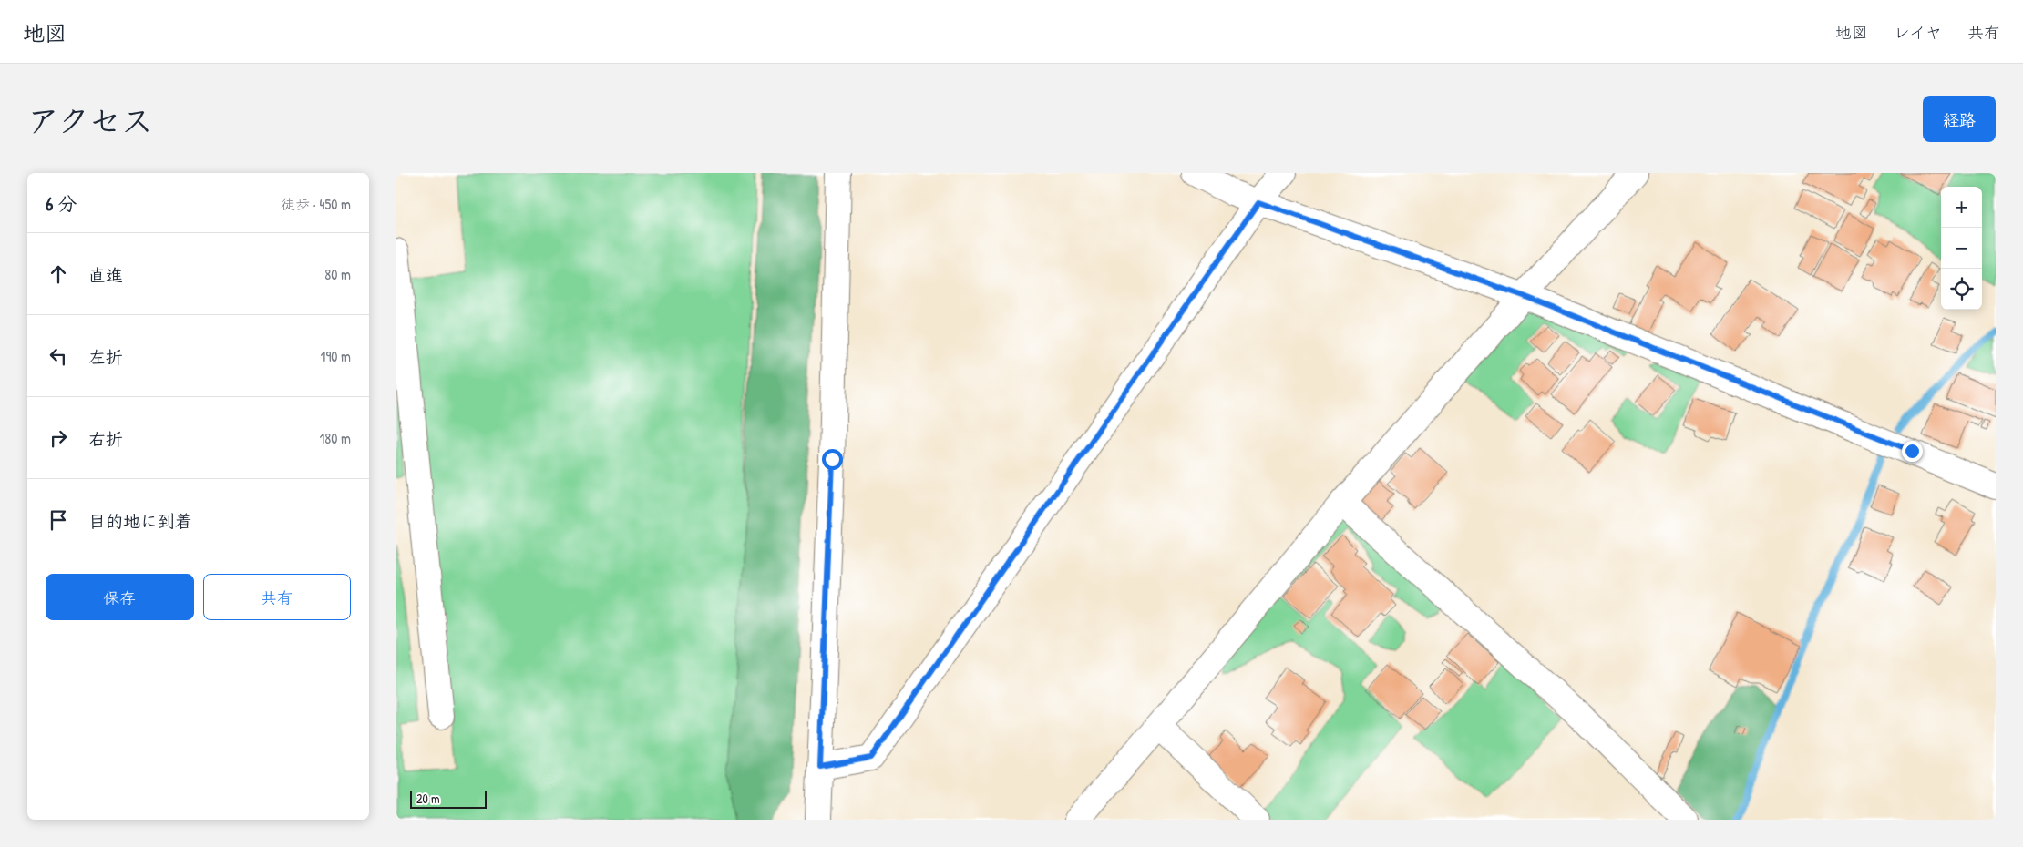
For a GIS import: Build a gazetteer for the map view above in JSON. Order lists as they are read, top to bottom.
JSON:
{
  "scale_bar": "20 m",
  "page": {
    "header": "地図",
    "nav": ["地図", "レイヤ", "共有"],
    "title": "アクセス",
    "buttons": [
      "経路",
      ["保存", "共有"]
    ],
    "heading": ["6 分", "徒歩 · 450 m"],
    "map_buttons": ["+", "−"],
    "list": [
      ["直進", "80 m"],
      ["左折", "190 m"],
      ["右折", "180 m"],
      "目的地に到着"
    ],
    "scale": "20 m"
  }
}
